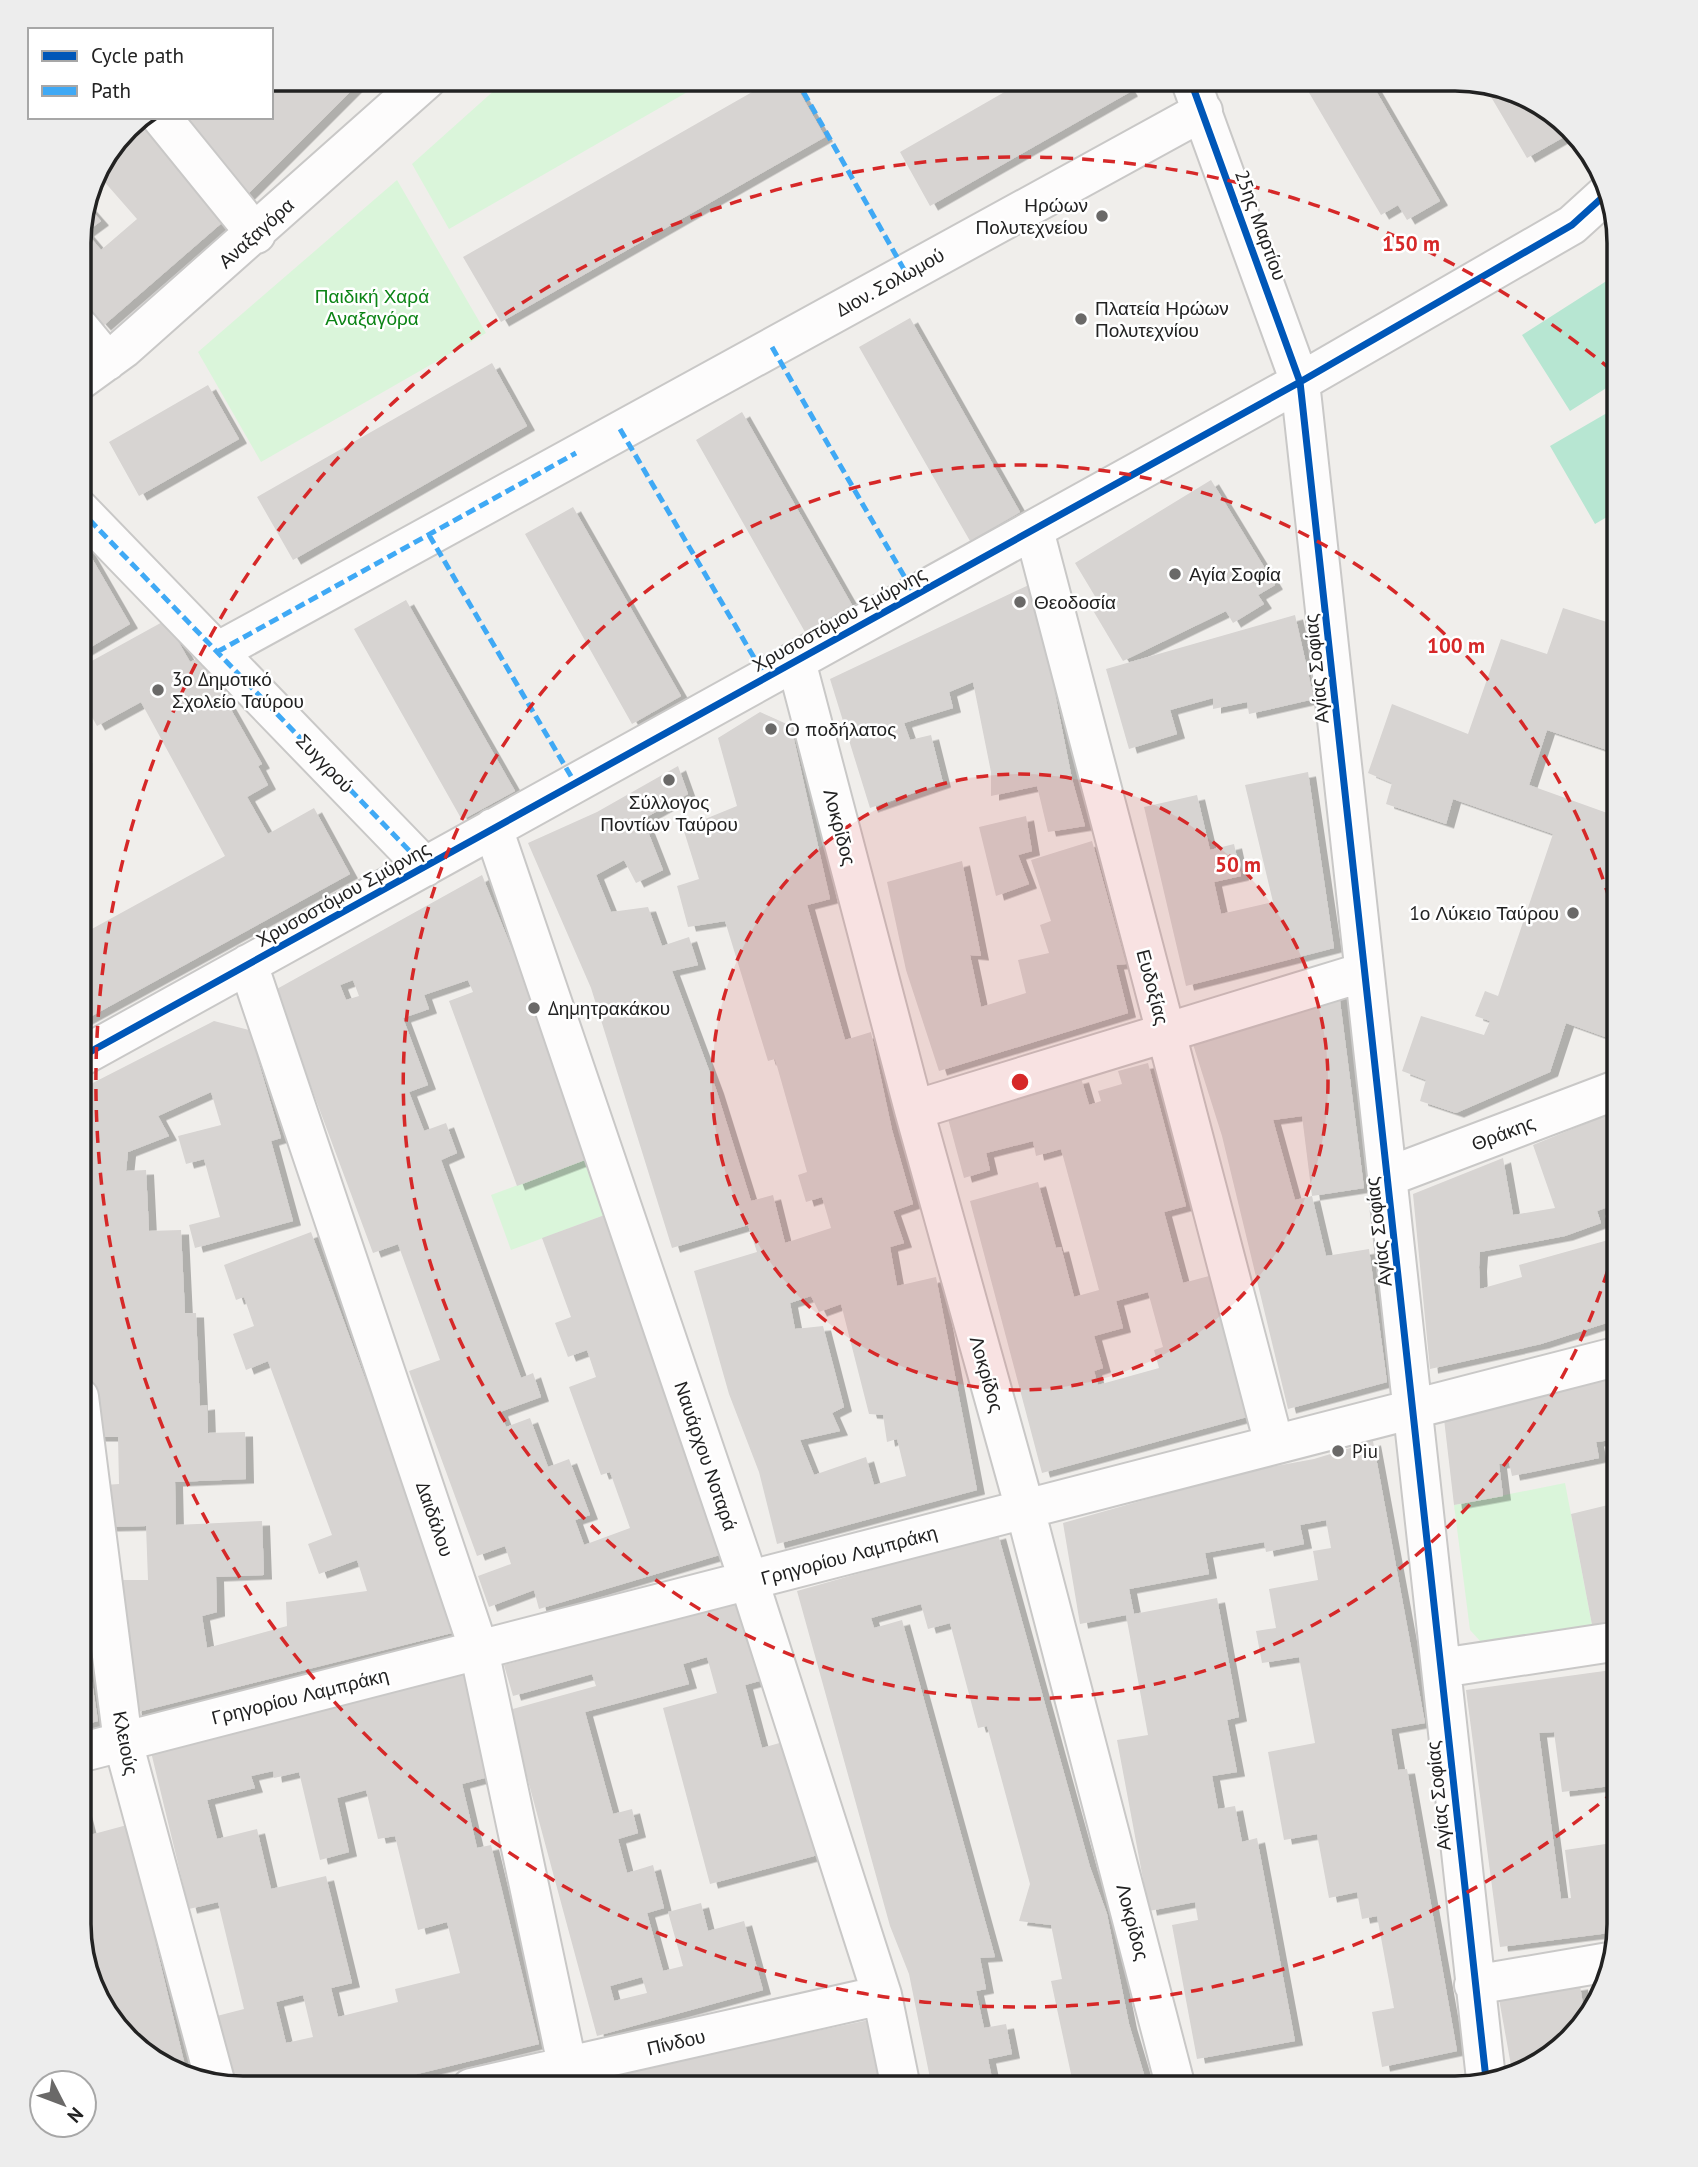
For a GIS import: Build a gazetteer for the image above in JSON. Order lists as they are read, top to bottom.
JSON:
{
  "streets": {
    "street": [
      "25ης Μαρτίου",
      "Αναξαγόρα",
      "Διον. Σολωμού",
      "Χρυσοστόμου Σμύρνης",
      "Αγίας Σοφίας",
      "Συγγρού",
      "Λοκρίδος",
      "Ευδοξίας",
      "Θράκης",
      "Ναυάρχου Νοταρά",
      "Δαιδάλου",
      "Γρηγορίου Λαμπράκη",
      "Κλειούς",
      "Πίνδου"
    ]
  },
  "crossings": [
    ["25ης Μαρτίου", "Διον. Σολωμού"],
    ["25ης Μαρτίου", "Χρυσοστόμου Σμύρνης"],
    ["25ης Μαρτίου", "Αγίας Σοφίας"],
    ["Διον. Σολωμού", "Συγγρού"],
    ["Χρυσοστόμου Σμύρνης", "Αγίας Σοφίας"],
    ["Χρυσοστόμου Σμύρνης", "Συγγρού"],
    ["Χρυσοστόμου Σμύρνης", "Λοκρίδος"],
    ["Χρυσοστόμου Σμύρνης", "Ευδοξίας"],
    ["Χρυσοστόμου Σμύρνης", "Ναυάρχου Νοταρά"],
    ["Χρυσοστόμου Σμύρνης", "Δαιδάλου"],
    ["Αγίας Σοφίας", "Θράκης"],
    ["Αγίας Σοφίας", "Γρηγορίου Λαμπράκη"],
    ["Λοκρίδος", "Γρηγορίου Λαμπράκη"],
    ["Ευδοξίας", "Γρηγορίου Λαμπράκη"],
    ["Ναυάρχου Νοταρά", "Γρηγορίου Λαμπράκη"],
    ["Ναυάρχου Νοταρά", "Πίνδου"],
    ["Δαιδάλου", "Γρηγορίου Λαμπράκη"],
    ["Γρηγορίου Λαμπράκη", "Κλειούς"]
  ],
  "parks": ["Παιδική Χαρά Αναξαγόρα"],
  "places": [
    "Ηρώων Πολυτεχνείου",
    "Πλατεία Ηρώων Πολυτεχνίου",
    "Αγία Σοφία",
    "Θεοδοσία",
    "3ο Δημοτικό Σχολείο Ταύρου",
    "Ο ποδήλατος",
    "Σύλλογος Ποντίων Ταύρου",
    "1ο Λύκειο Ταύρου",
    "Δημητρακάκου",
    "Piu"
  ],
  "legend": ["Cycle path", "Path"],
  "north": "bottom right",
  "rings": ["150 m", "100 m", "50 m"]
}
